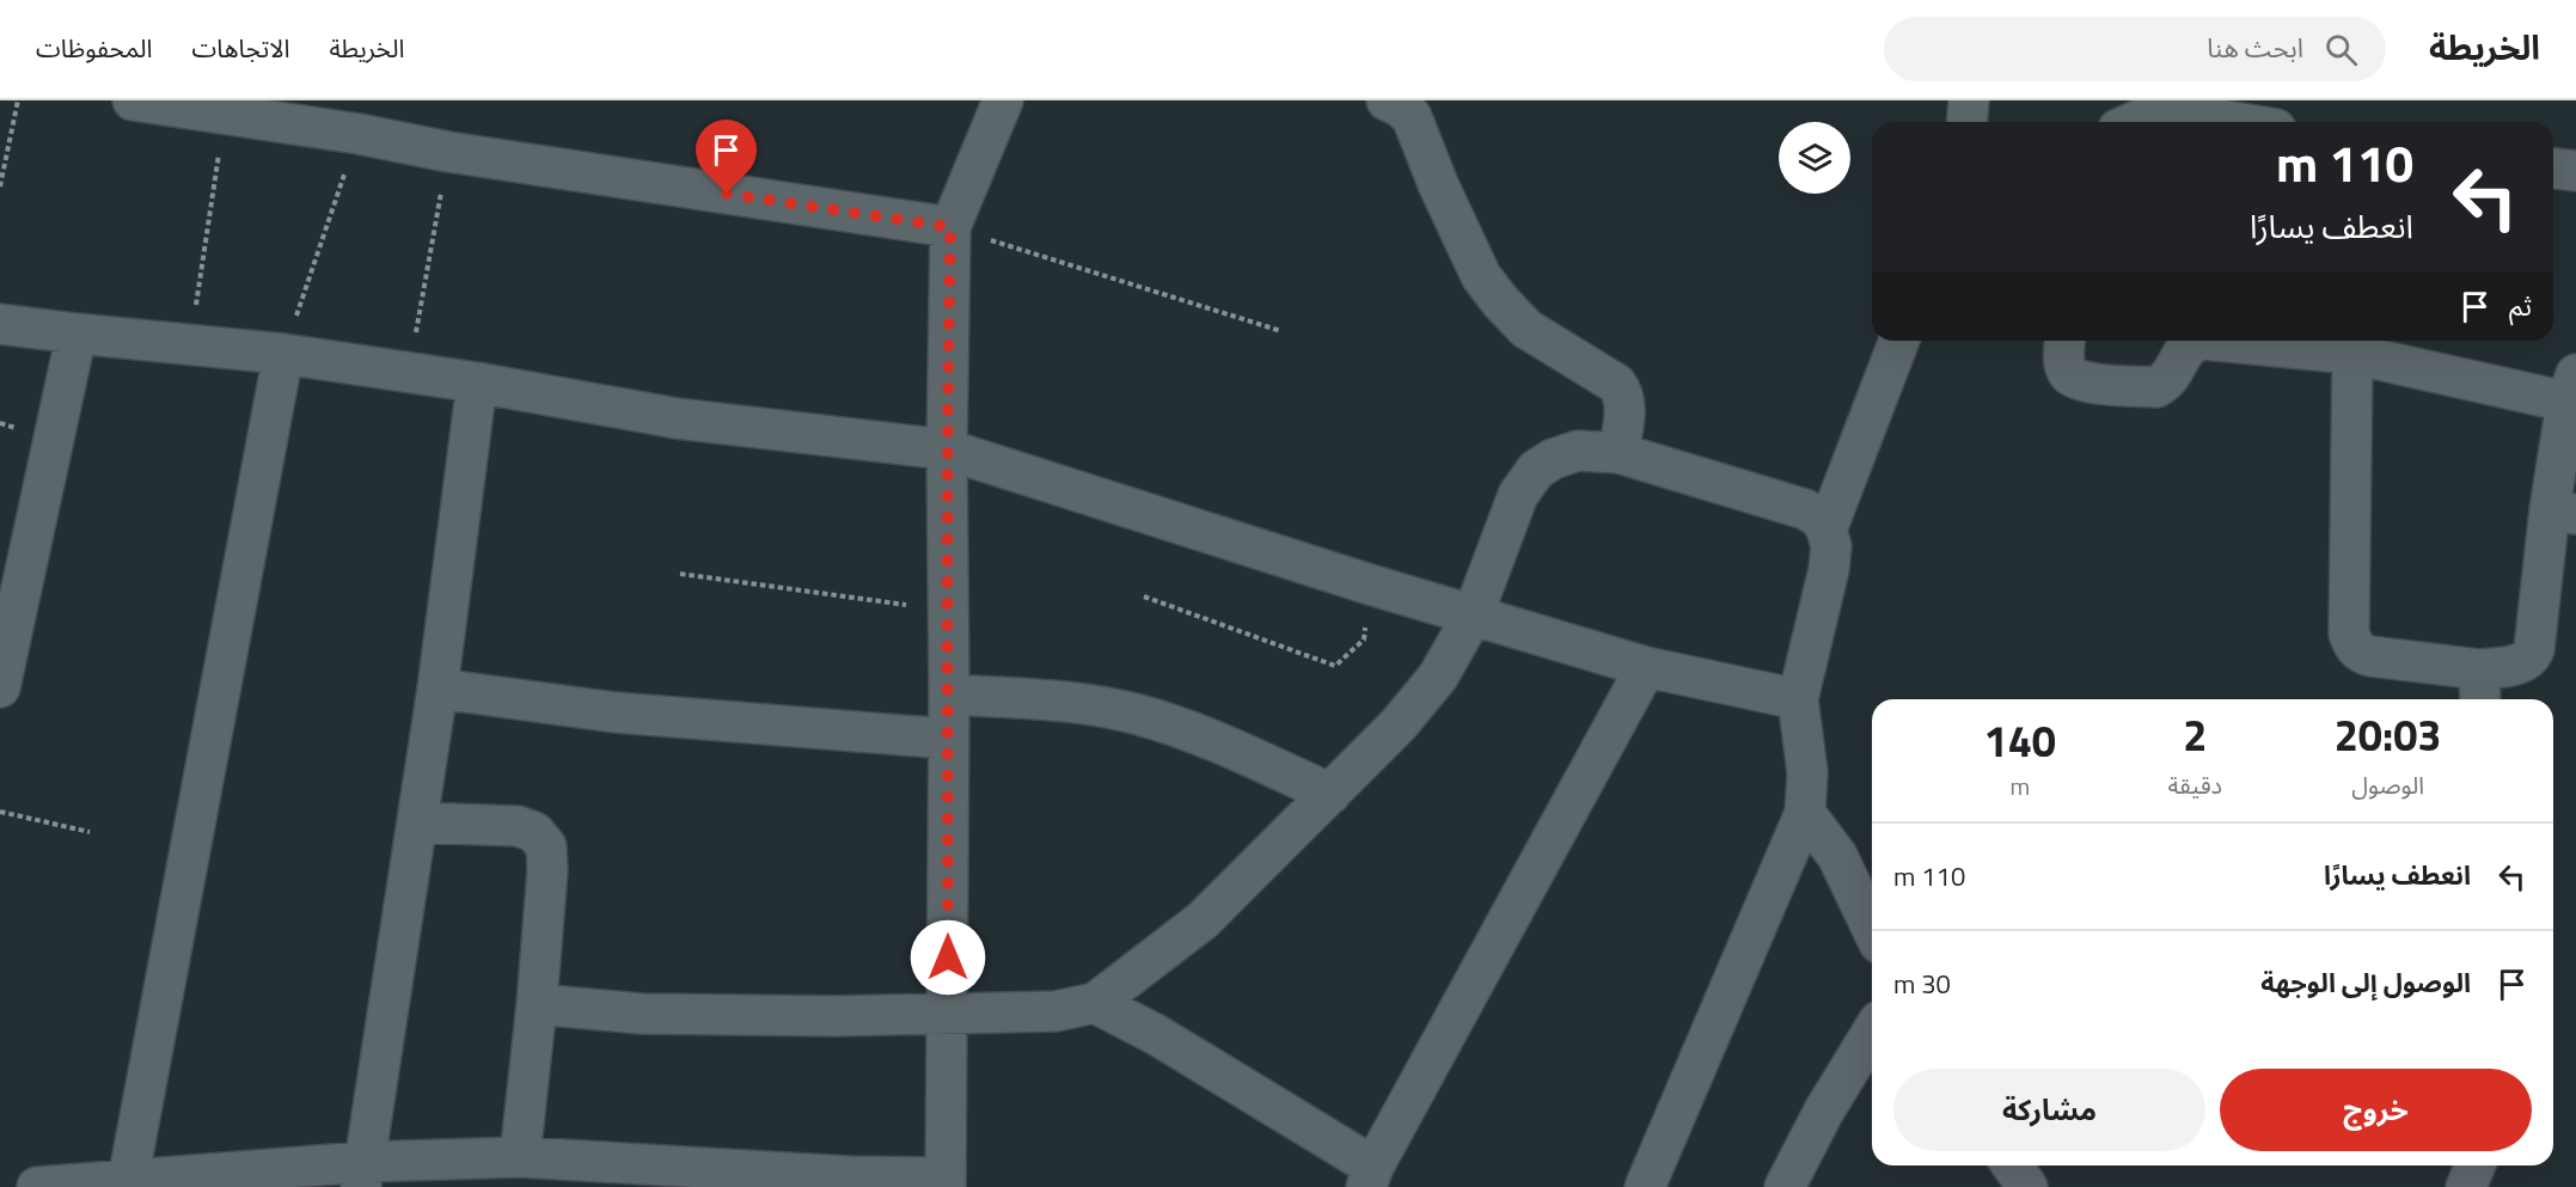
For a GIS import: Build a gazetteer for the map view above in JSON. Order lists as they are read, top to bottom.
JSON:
{
  "page": {
    "header": "الخريطة",
    "search": "ابحث هنا",
    "nav": ["الخريطة", "الاتجاهات", "المحفوظات"],
    "turn": ["110 m", "انعطف يسارًا"],
    "then": "ثم",
    "eta": [
      "20:03",
      "الوصول",
      "2",
      "دقيقة",
      "140",
      "m"
    ],
    "list": [
      {
        "name": "انعطف يسارًا",
        "value": "110 m"
      },
      {
        "name": "الوصول إلى الوجهة",
        "value": "30 m"
      }
    ],
    "buttons": ["خروج", "مشاركة"]
  }
}
